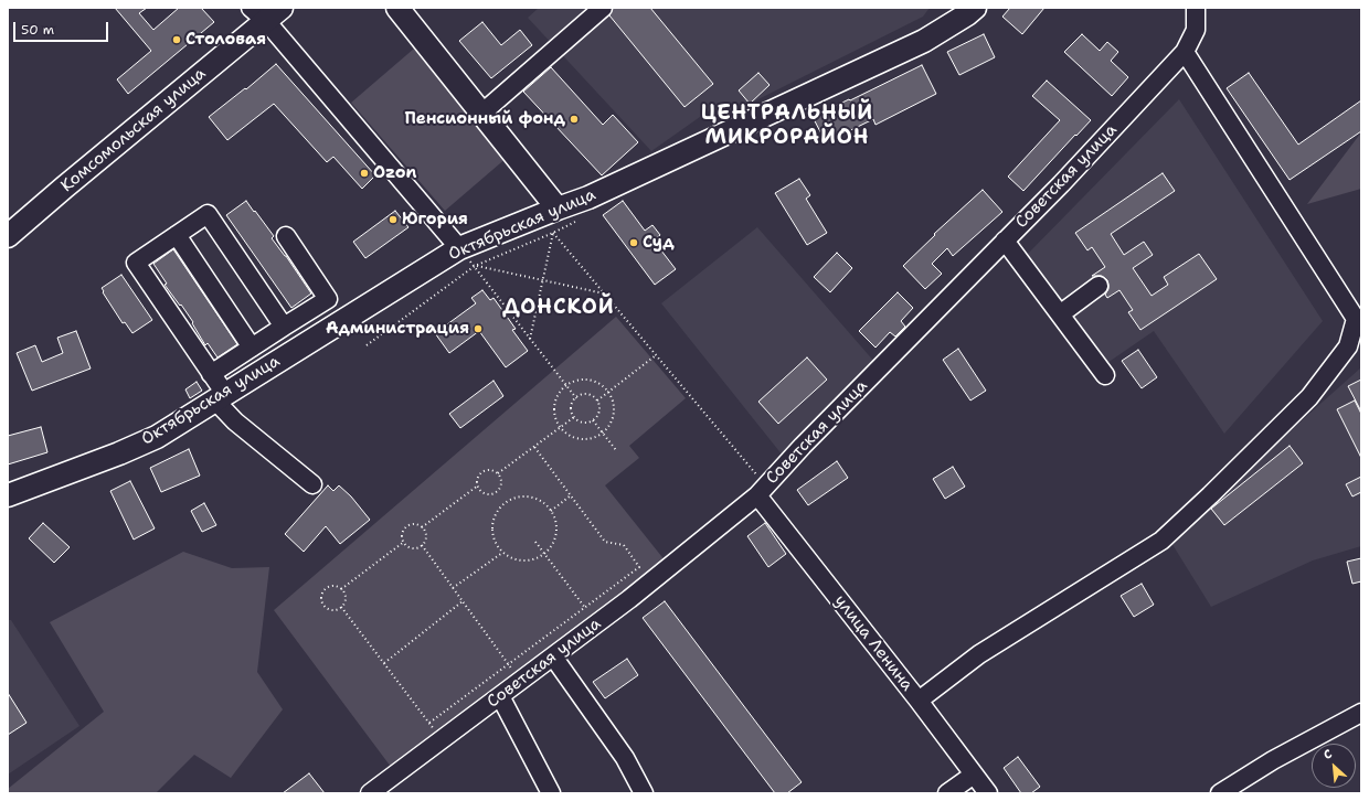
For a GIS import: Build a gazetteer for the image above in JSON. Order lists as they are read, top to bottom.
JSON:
{
  "streets": {
    "main road": ["Комсомольская улица", "Октябрьская улица"],
    "street": ["Советская улица", "улица Ленина"]
  },
  "crossings": [
    ["Советская улица", "улица Ленина"]
  ],
  "districts": ["ЦЕНТРАЛЬНЫЙ МИКРОРАЙОН", "ДОНСКОЙ"],
  "places": [
    "Столовая",
    "Пенсионный фонд",
    "Ozon",
    "Югория",
    "Суд",
    "Администрация"
  ],
  "scale_bar": "50 m",
  "north": "top left"
}
